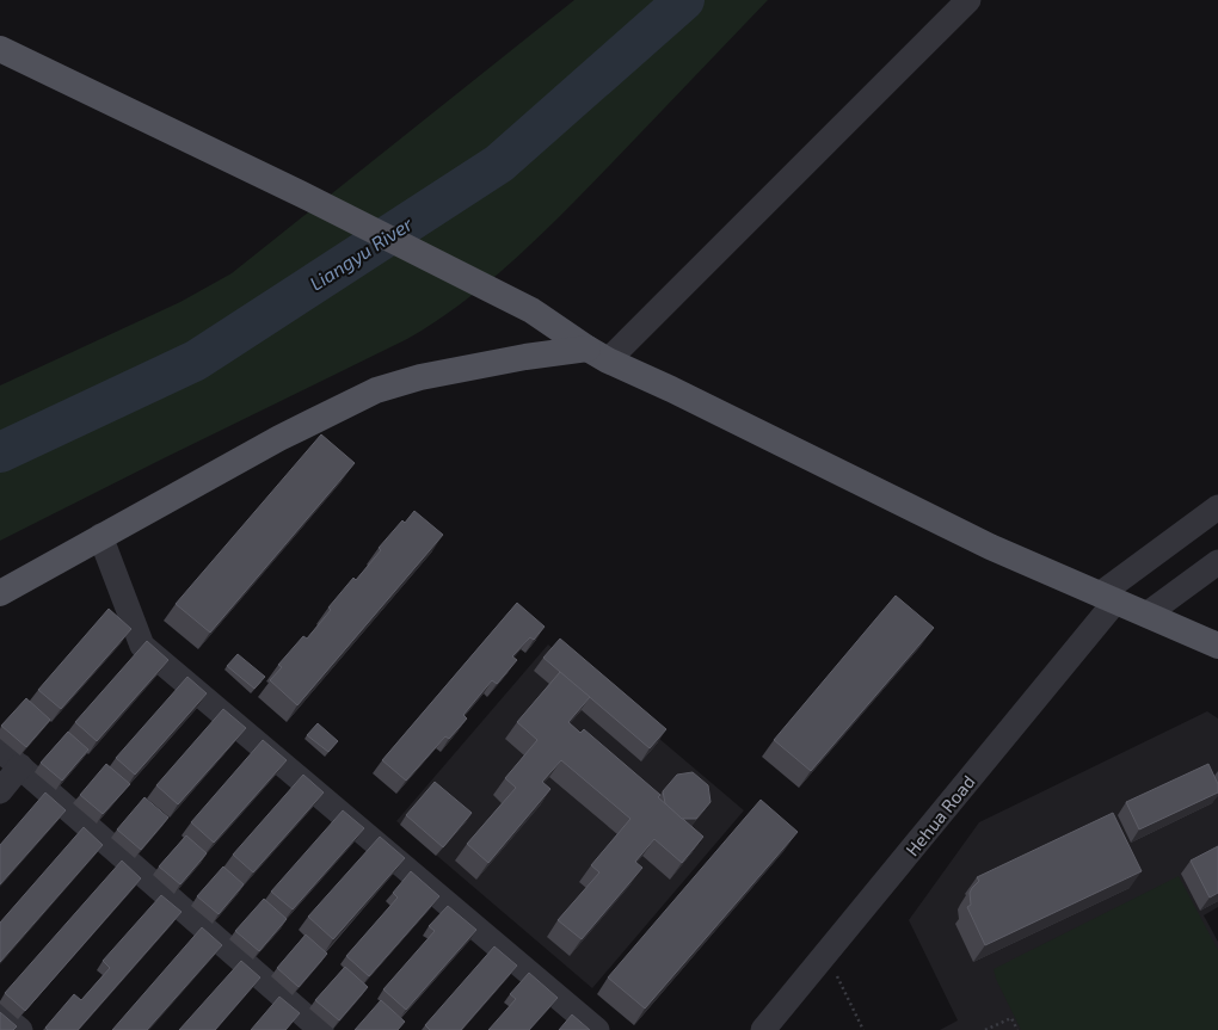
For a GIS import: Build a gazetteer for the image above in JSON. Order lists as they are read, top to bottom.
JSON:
{
  "streets": {
    "street": ["Hehua Road"]
  },
  "water": ["Liangyu River"]
}
